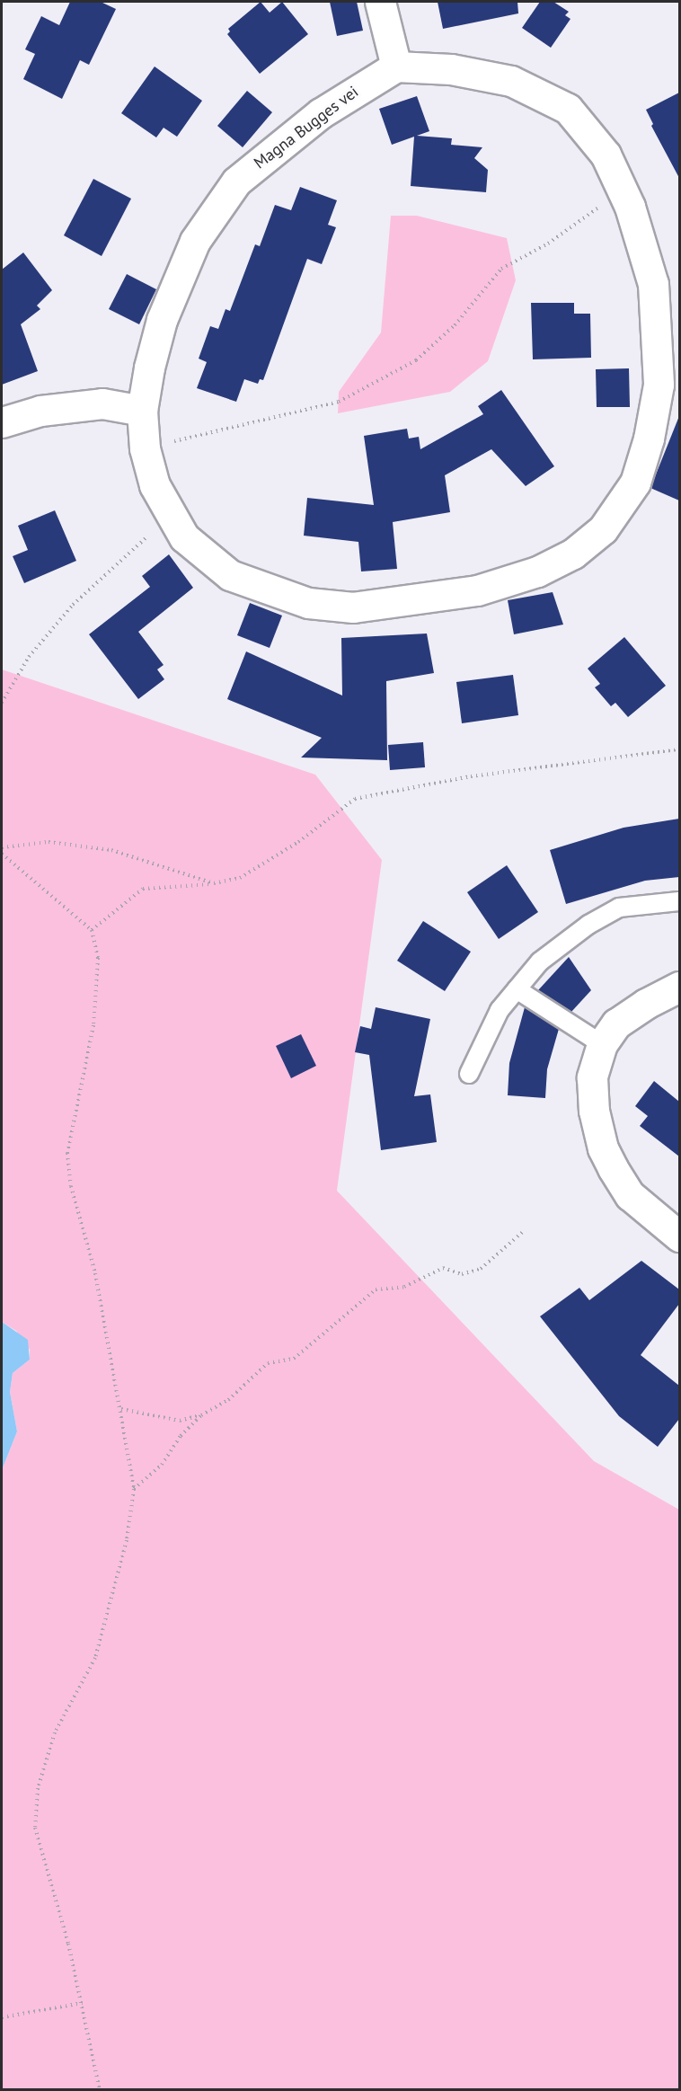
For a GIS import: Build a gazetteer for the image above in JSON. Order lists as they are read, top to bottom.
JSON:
{
  "streets": {
    "street": ["Magna Bugges vei"]
  }
}
